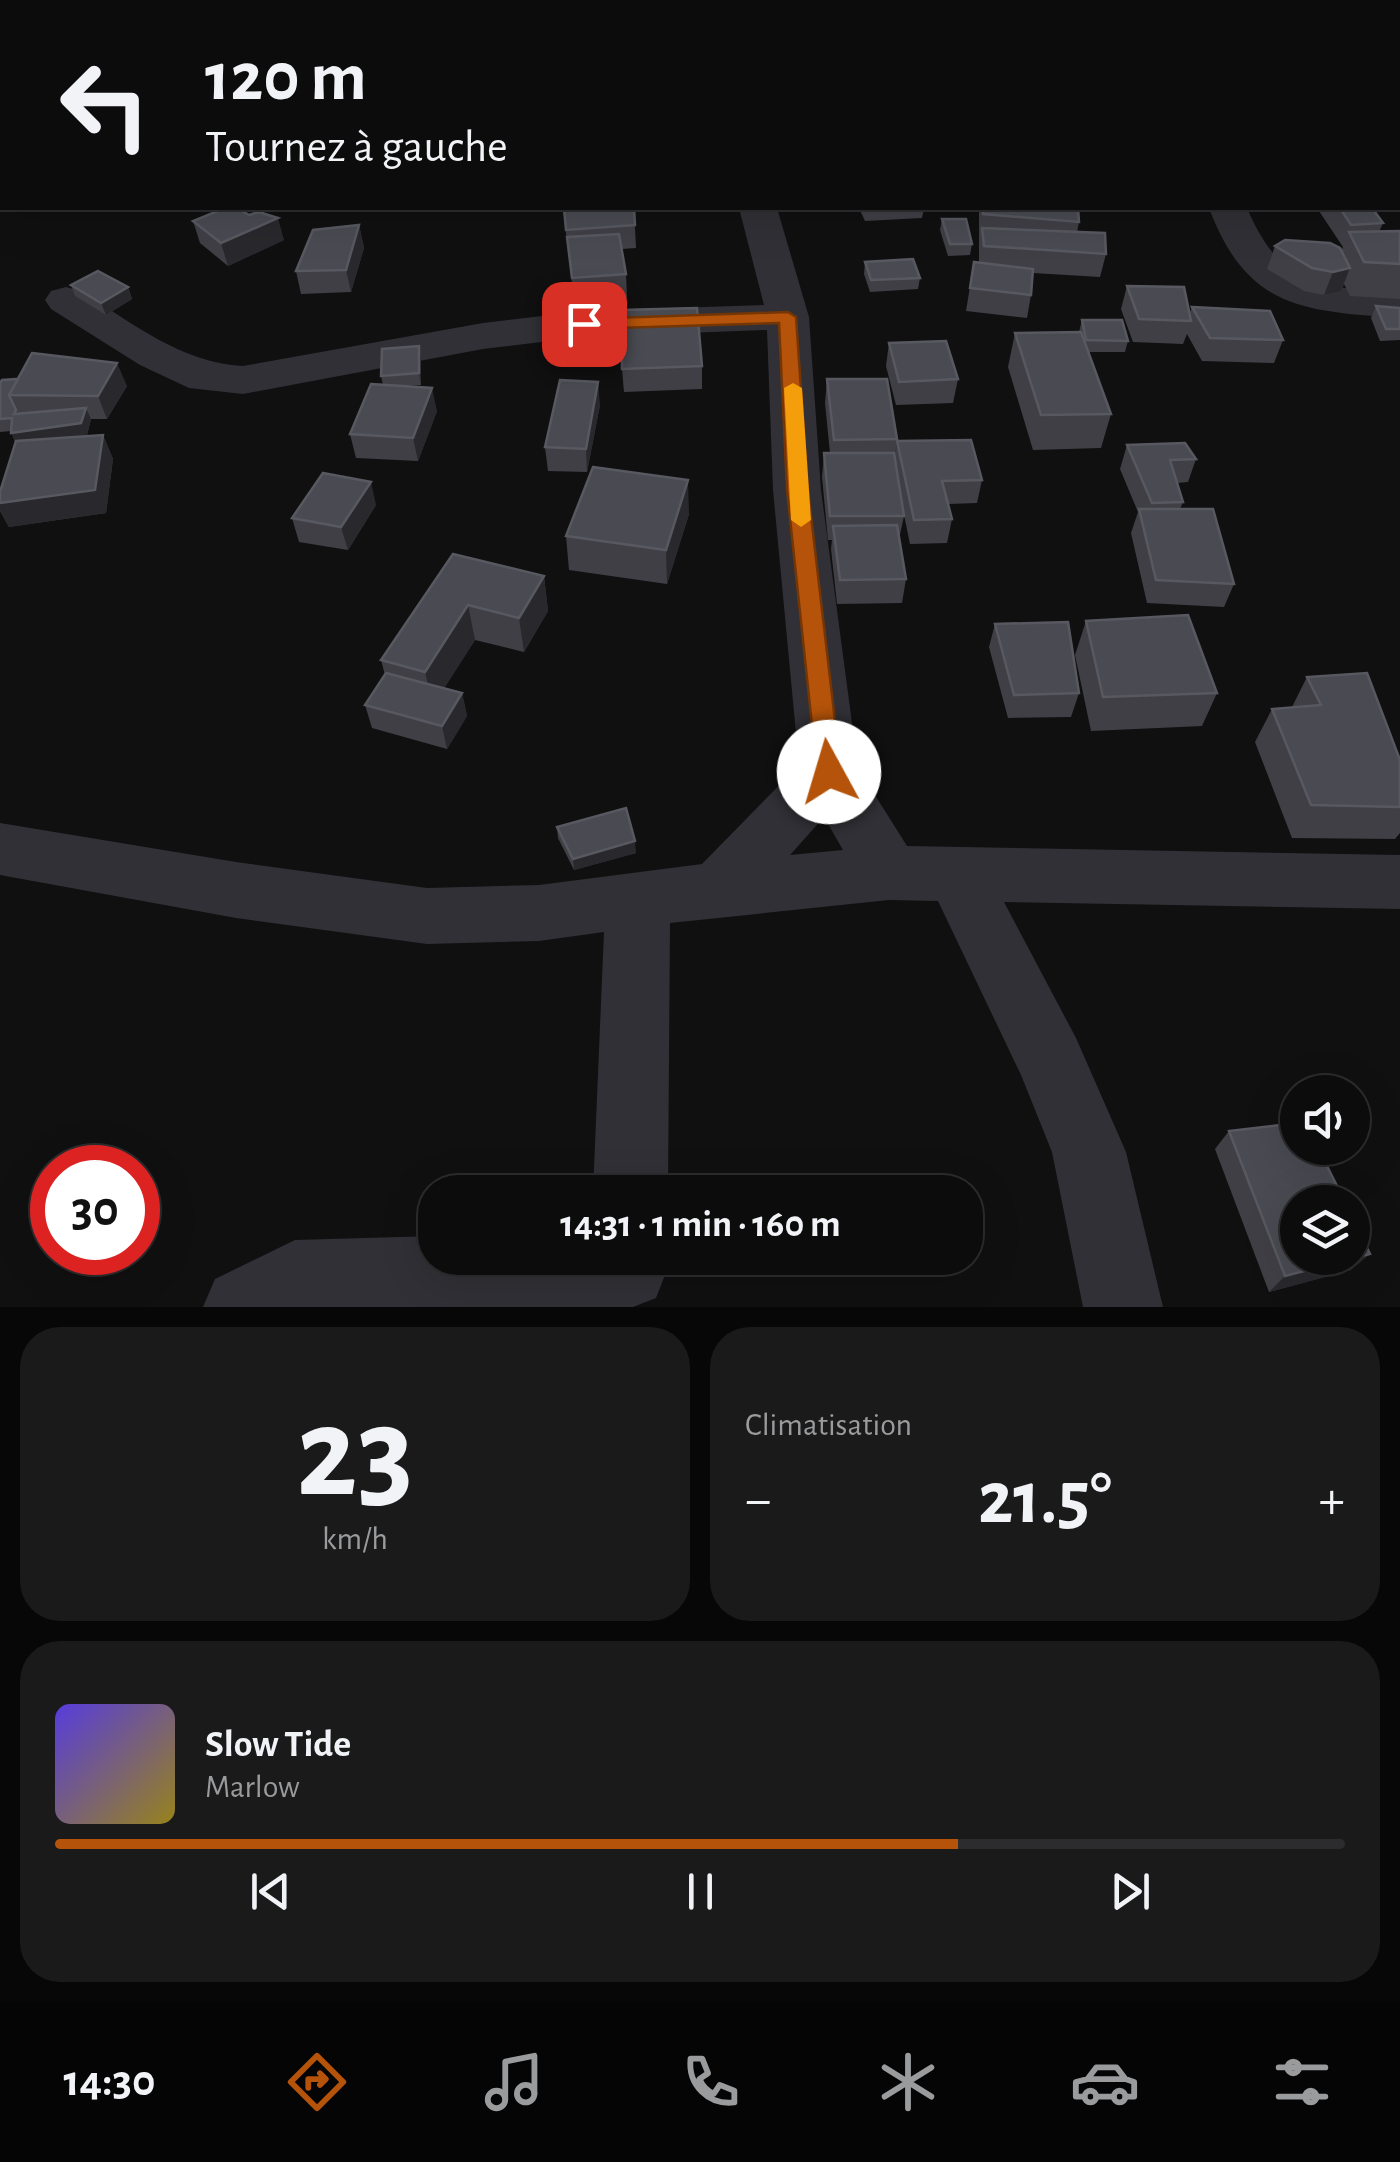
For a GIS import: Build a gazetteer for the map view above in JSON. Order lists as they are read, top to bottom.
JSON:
{
  "page": {
    "turn": ["120 m", "Tournez à gauche"],
    "limit": "30",
    "trip": "14:31 · 1 min · 160 m",
    "tile": [
      ["23", "km/h"],
      "Climatisation"
    ],
    "heat": ["−", "21.5°", "+"],
    "song": ["Slow Tide", "Marlow"],
    "tabs": "14:30"
  }
}
